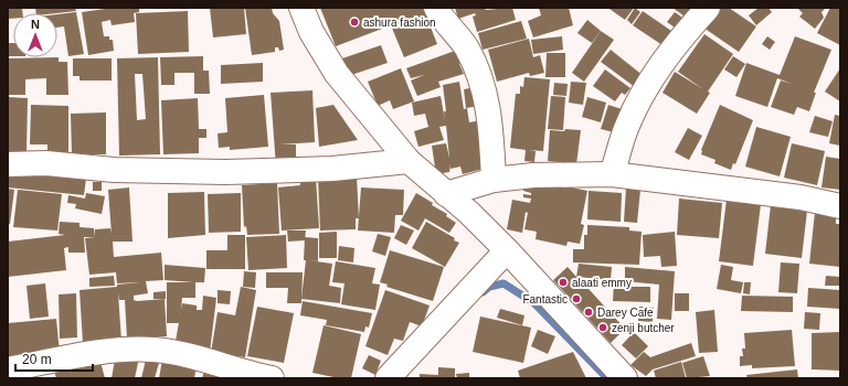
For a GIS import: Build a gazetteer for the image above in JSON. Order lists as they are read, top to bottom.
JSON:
{
  "places": [
    "ashura fashion",
    "alaati emmy",
    "Fantastic",
    "Darey Cafe",
    "zenji butcher"
  ],
  "scale_bar": "20 m",
  "north": "top"
}
